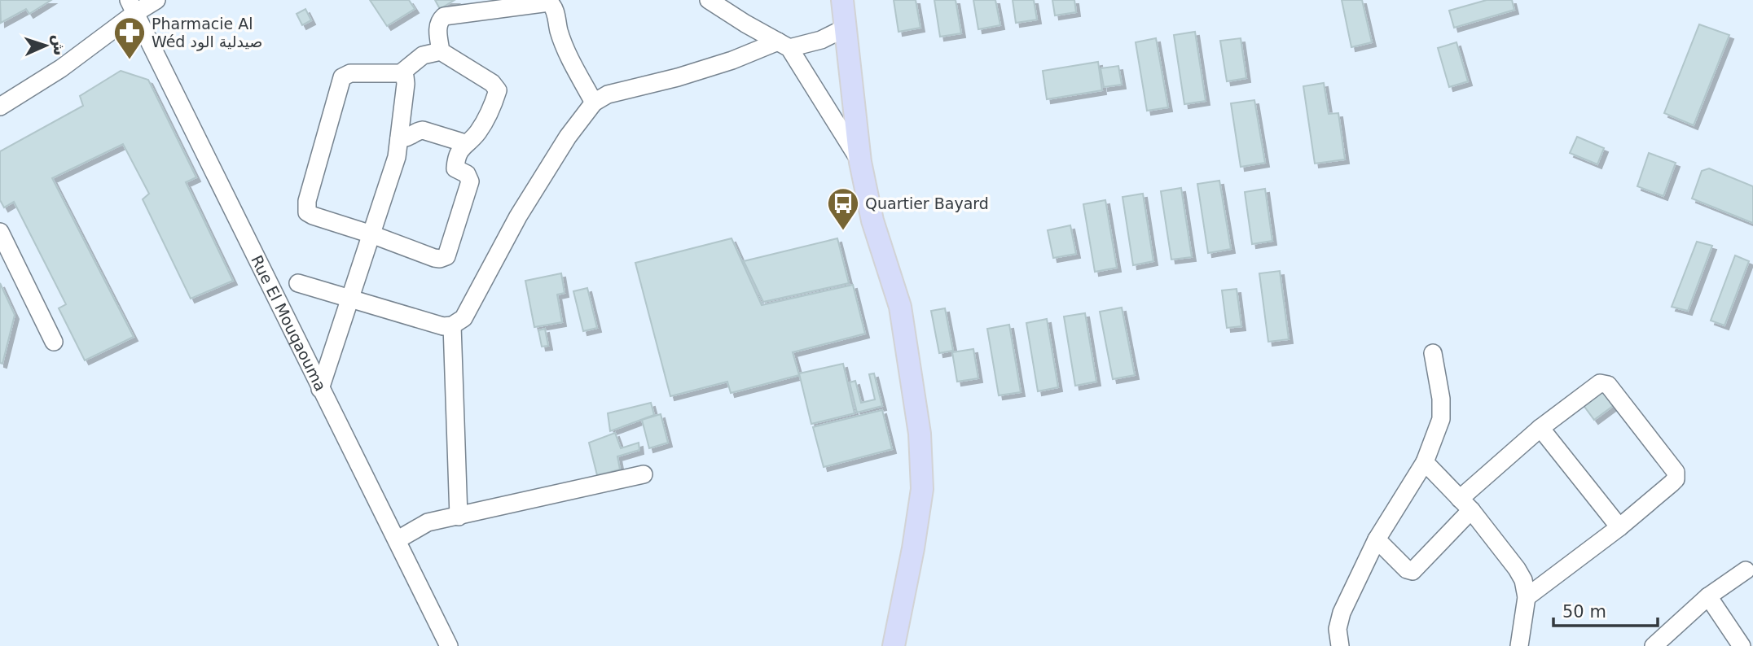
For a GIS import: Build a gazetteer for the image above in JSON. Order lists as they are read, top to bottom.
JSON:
{
  "streets": {
    "street": ["Rue El Mouqaouma"]
  },
  "places": {
    "pharmacy": ["Pharmacie Al Wéd صيدلية الود"],
    "bus stop": ["Quartier Bayard"]
  },
  "scale_bar": "50 m",
  "north": "right"
}
